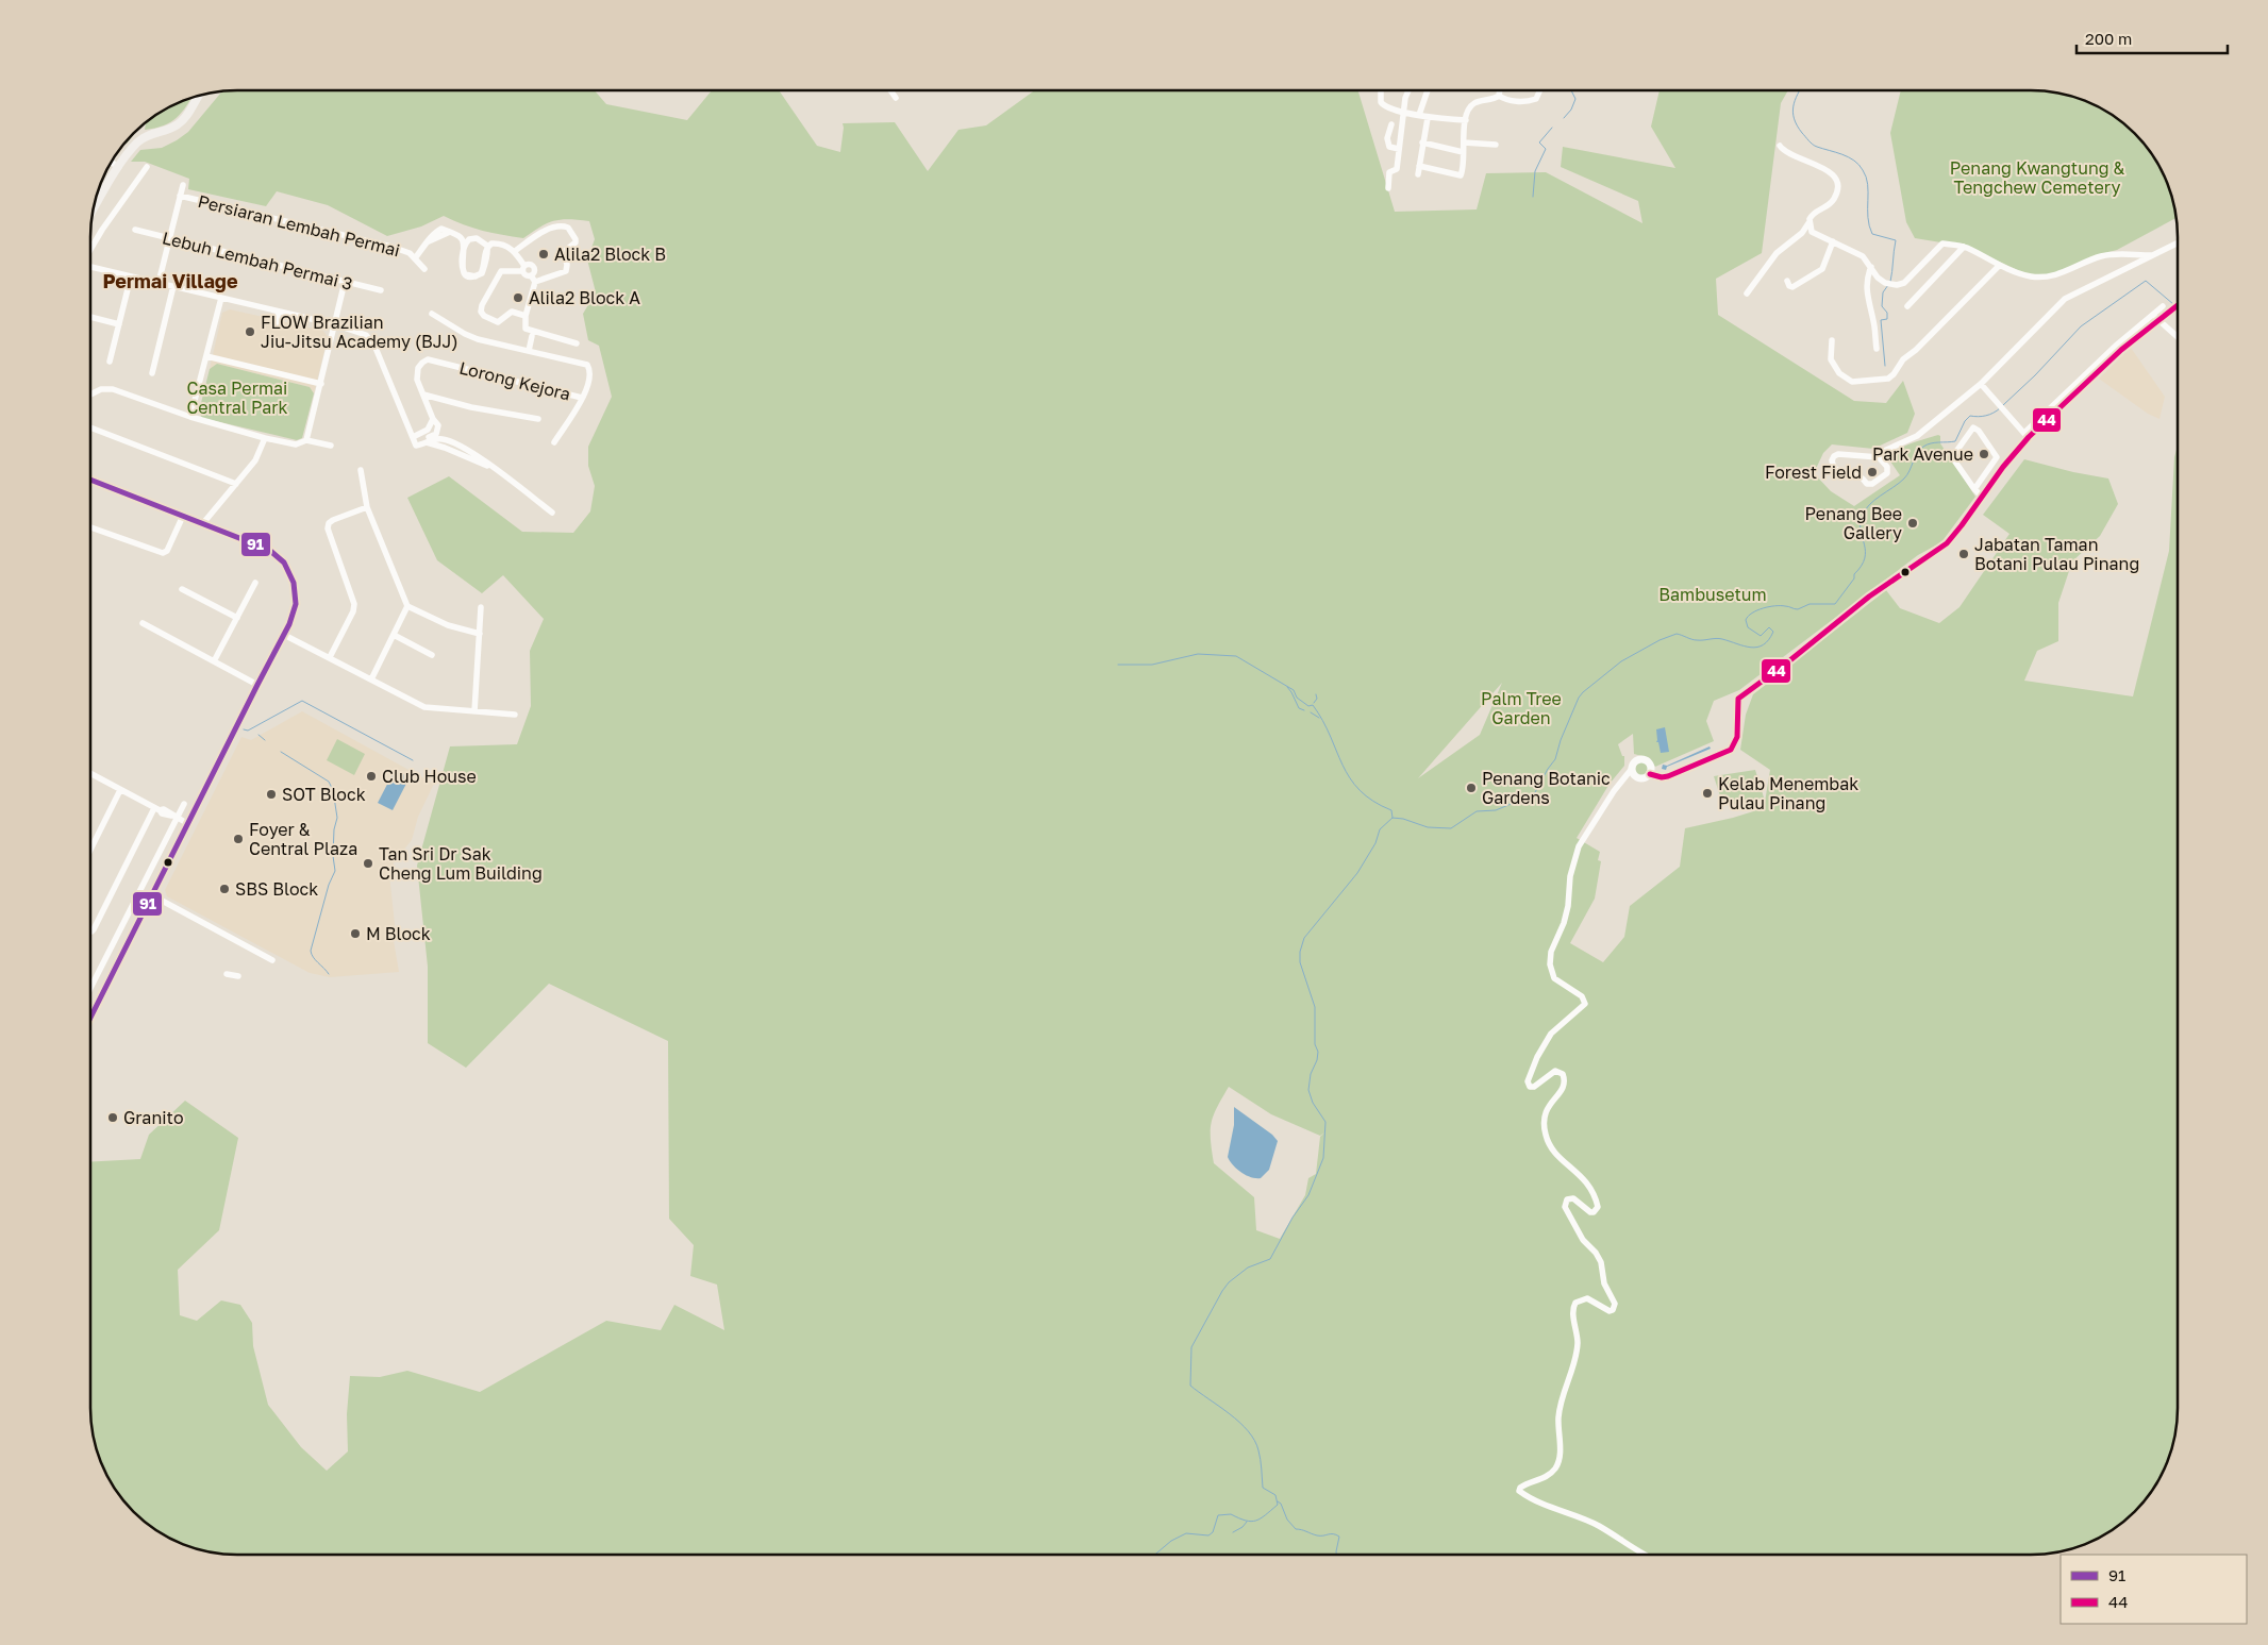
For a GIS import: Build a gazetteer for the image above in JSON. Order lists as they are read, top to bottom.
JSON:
{
  "streets": {
    "street": ["Persiaran Lembah Permai", "Lebuh Lembah Permai 3", "Lorong Kejora"]
  },
  "districts": ["Permai Village"],
  "parks": [
    "Penang Kwangtung & Tengchew Cemetery",
    "Casa Permai Central Park",
    "Bambusetum",
    "Palm Tree Garden"
  ],
  "places": [
    "Alila2 Block B",
    "Alila2 Block A",
    "FLOW Brazilian Jiu-Jitsu Academy (BJJ)",
    "Park Avenue",
    "Forest Field",
    "Penang Bee Gallery",
    "Jabatan Taman Botani Pulau Pinang",
    "Club House",
    "Penang Botanic Gardens",
    "Kelab Menembak Pulau Pinang",
    "SOT Block",
    "Foyer & Central Plaza",
    "Tan Sri Dr Sak Cheng Lum Building",
    "SBS Block",
    "M Block",
    "Granito"
  ],
  "lines": ["transit line 44", "transit line 91"],
  "legend": ["91", "44"],
  "scale_bar": "200 m"
}
